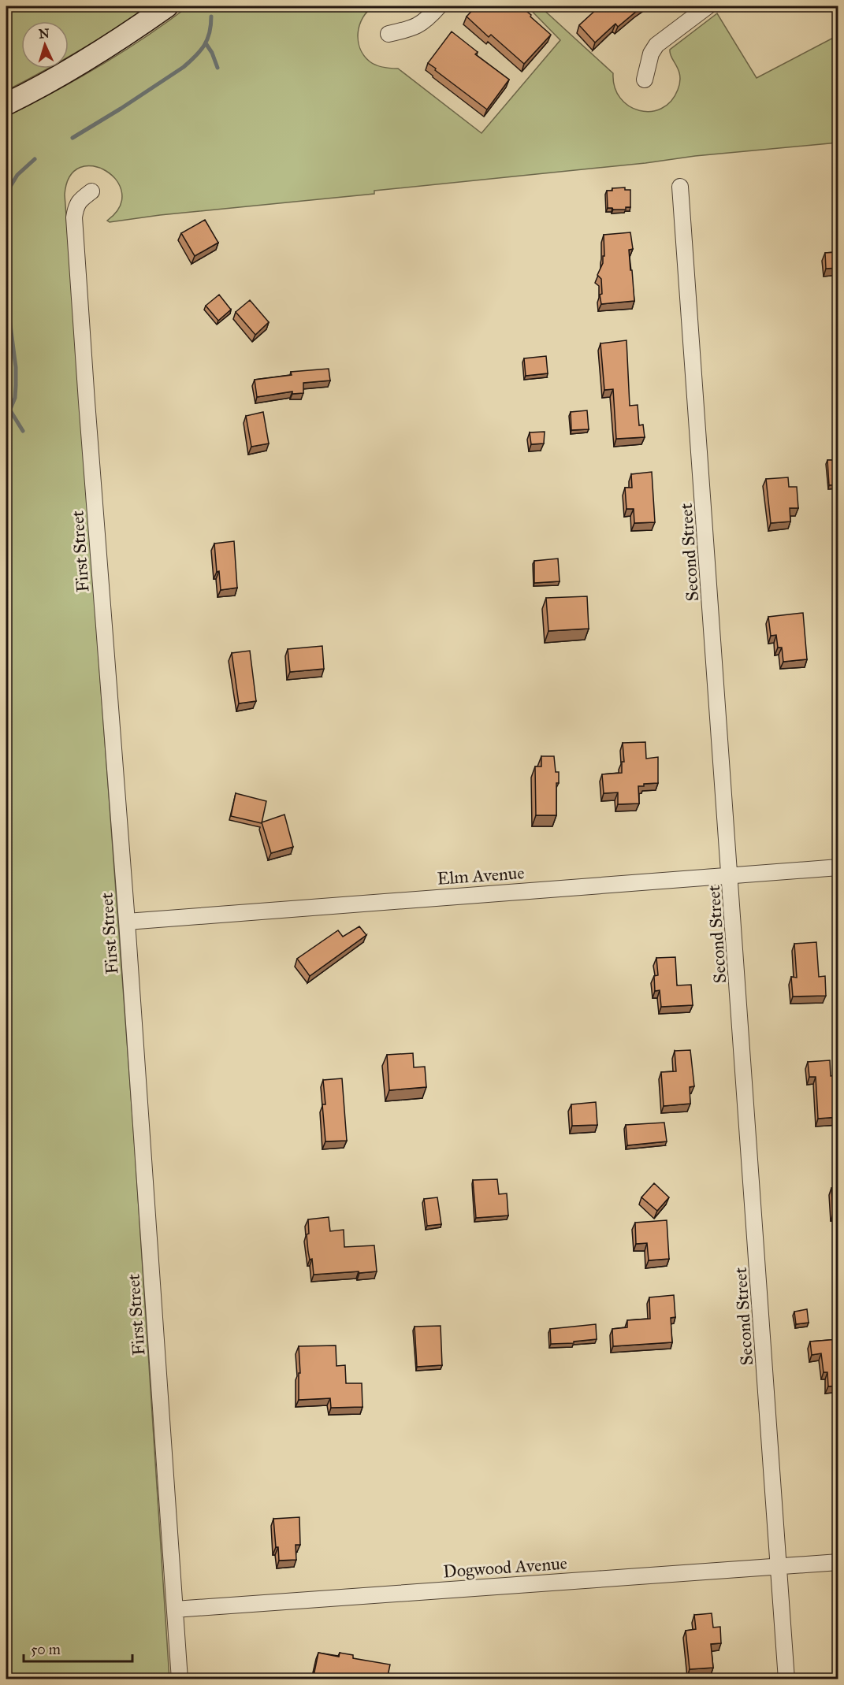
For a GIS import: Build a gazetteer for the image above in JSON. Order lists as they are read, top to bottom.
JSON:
{
  "streets": {
    "street": [
      "First Street",
      "Second Street",
      "Elm Avenue",
      "Dogwood Avenue"
    ]
  },
  "crossings": [
    ["First Street", "Elm Avenue"],
    ["First Street", "Dogwood Avenue"],
    ["Second Street", "Elm Avenue"],
    ["Second Street", "Dogwood Avenue"]
  ],
  "scale_bar": "50 m",
  "north": "top"
}
